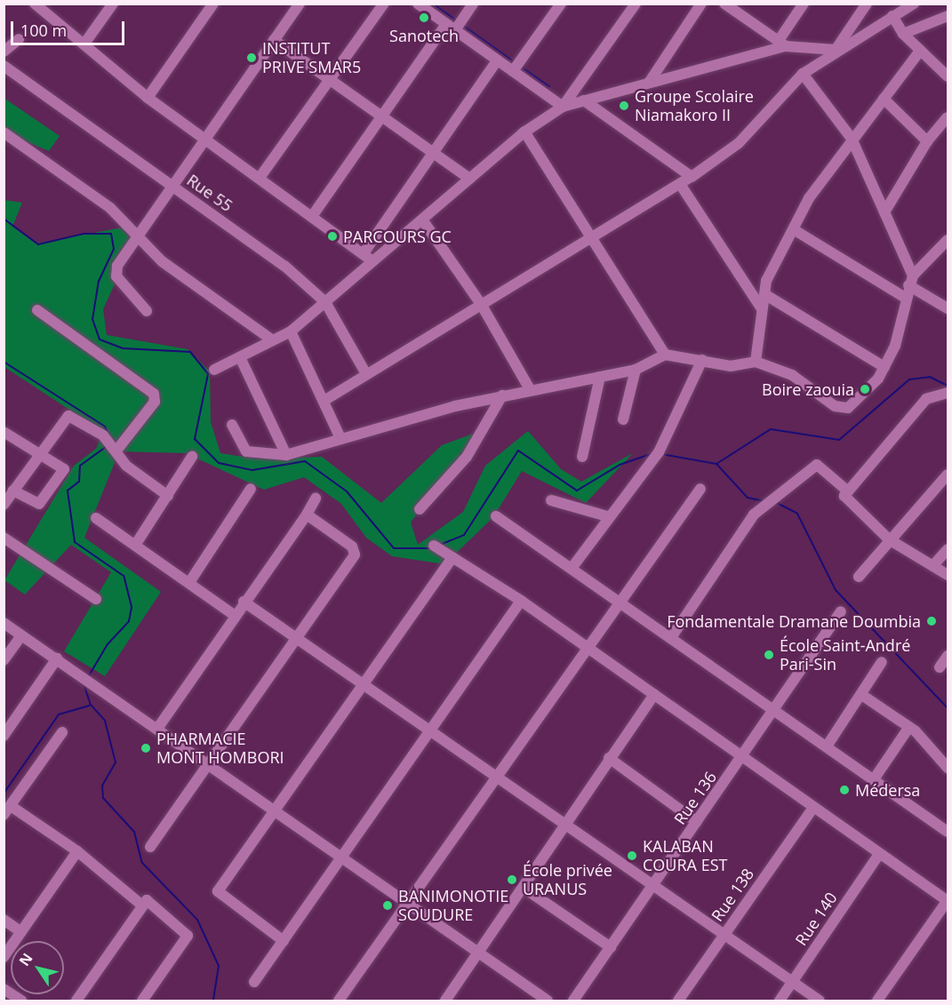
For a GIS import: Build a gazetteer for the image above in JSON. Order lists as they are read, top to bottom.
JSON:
{
  "streets": {
    "street": [
      "Rue 55",
      "Rue 136",
      "Rue 138",
      "Rue 140"
    ]
  },
  "places": [
    "Sanotech",
    "INSTITUT PRIVE SMAR5",
    "Groupe Scolaire Niamakoro II",
    "PARCOURS GC",
    "Boire zaouia",
    "Fondamentale Dramane Doumbia",
    "École Saint-André Pari-Sin",
    "PHARMACIE MONT HOMBORI",
    "Médersa",
    "KALABAN COURA EST",
    "École privée URANUS",
    "BANIMONOTIE SOUDURE"
  ],
  "scale_bar": "100 m",
  "north": "top left"
}
